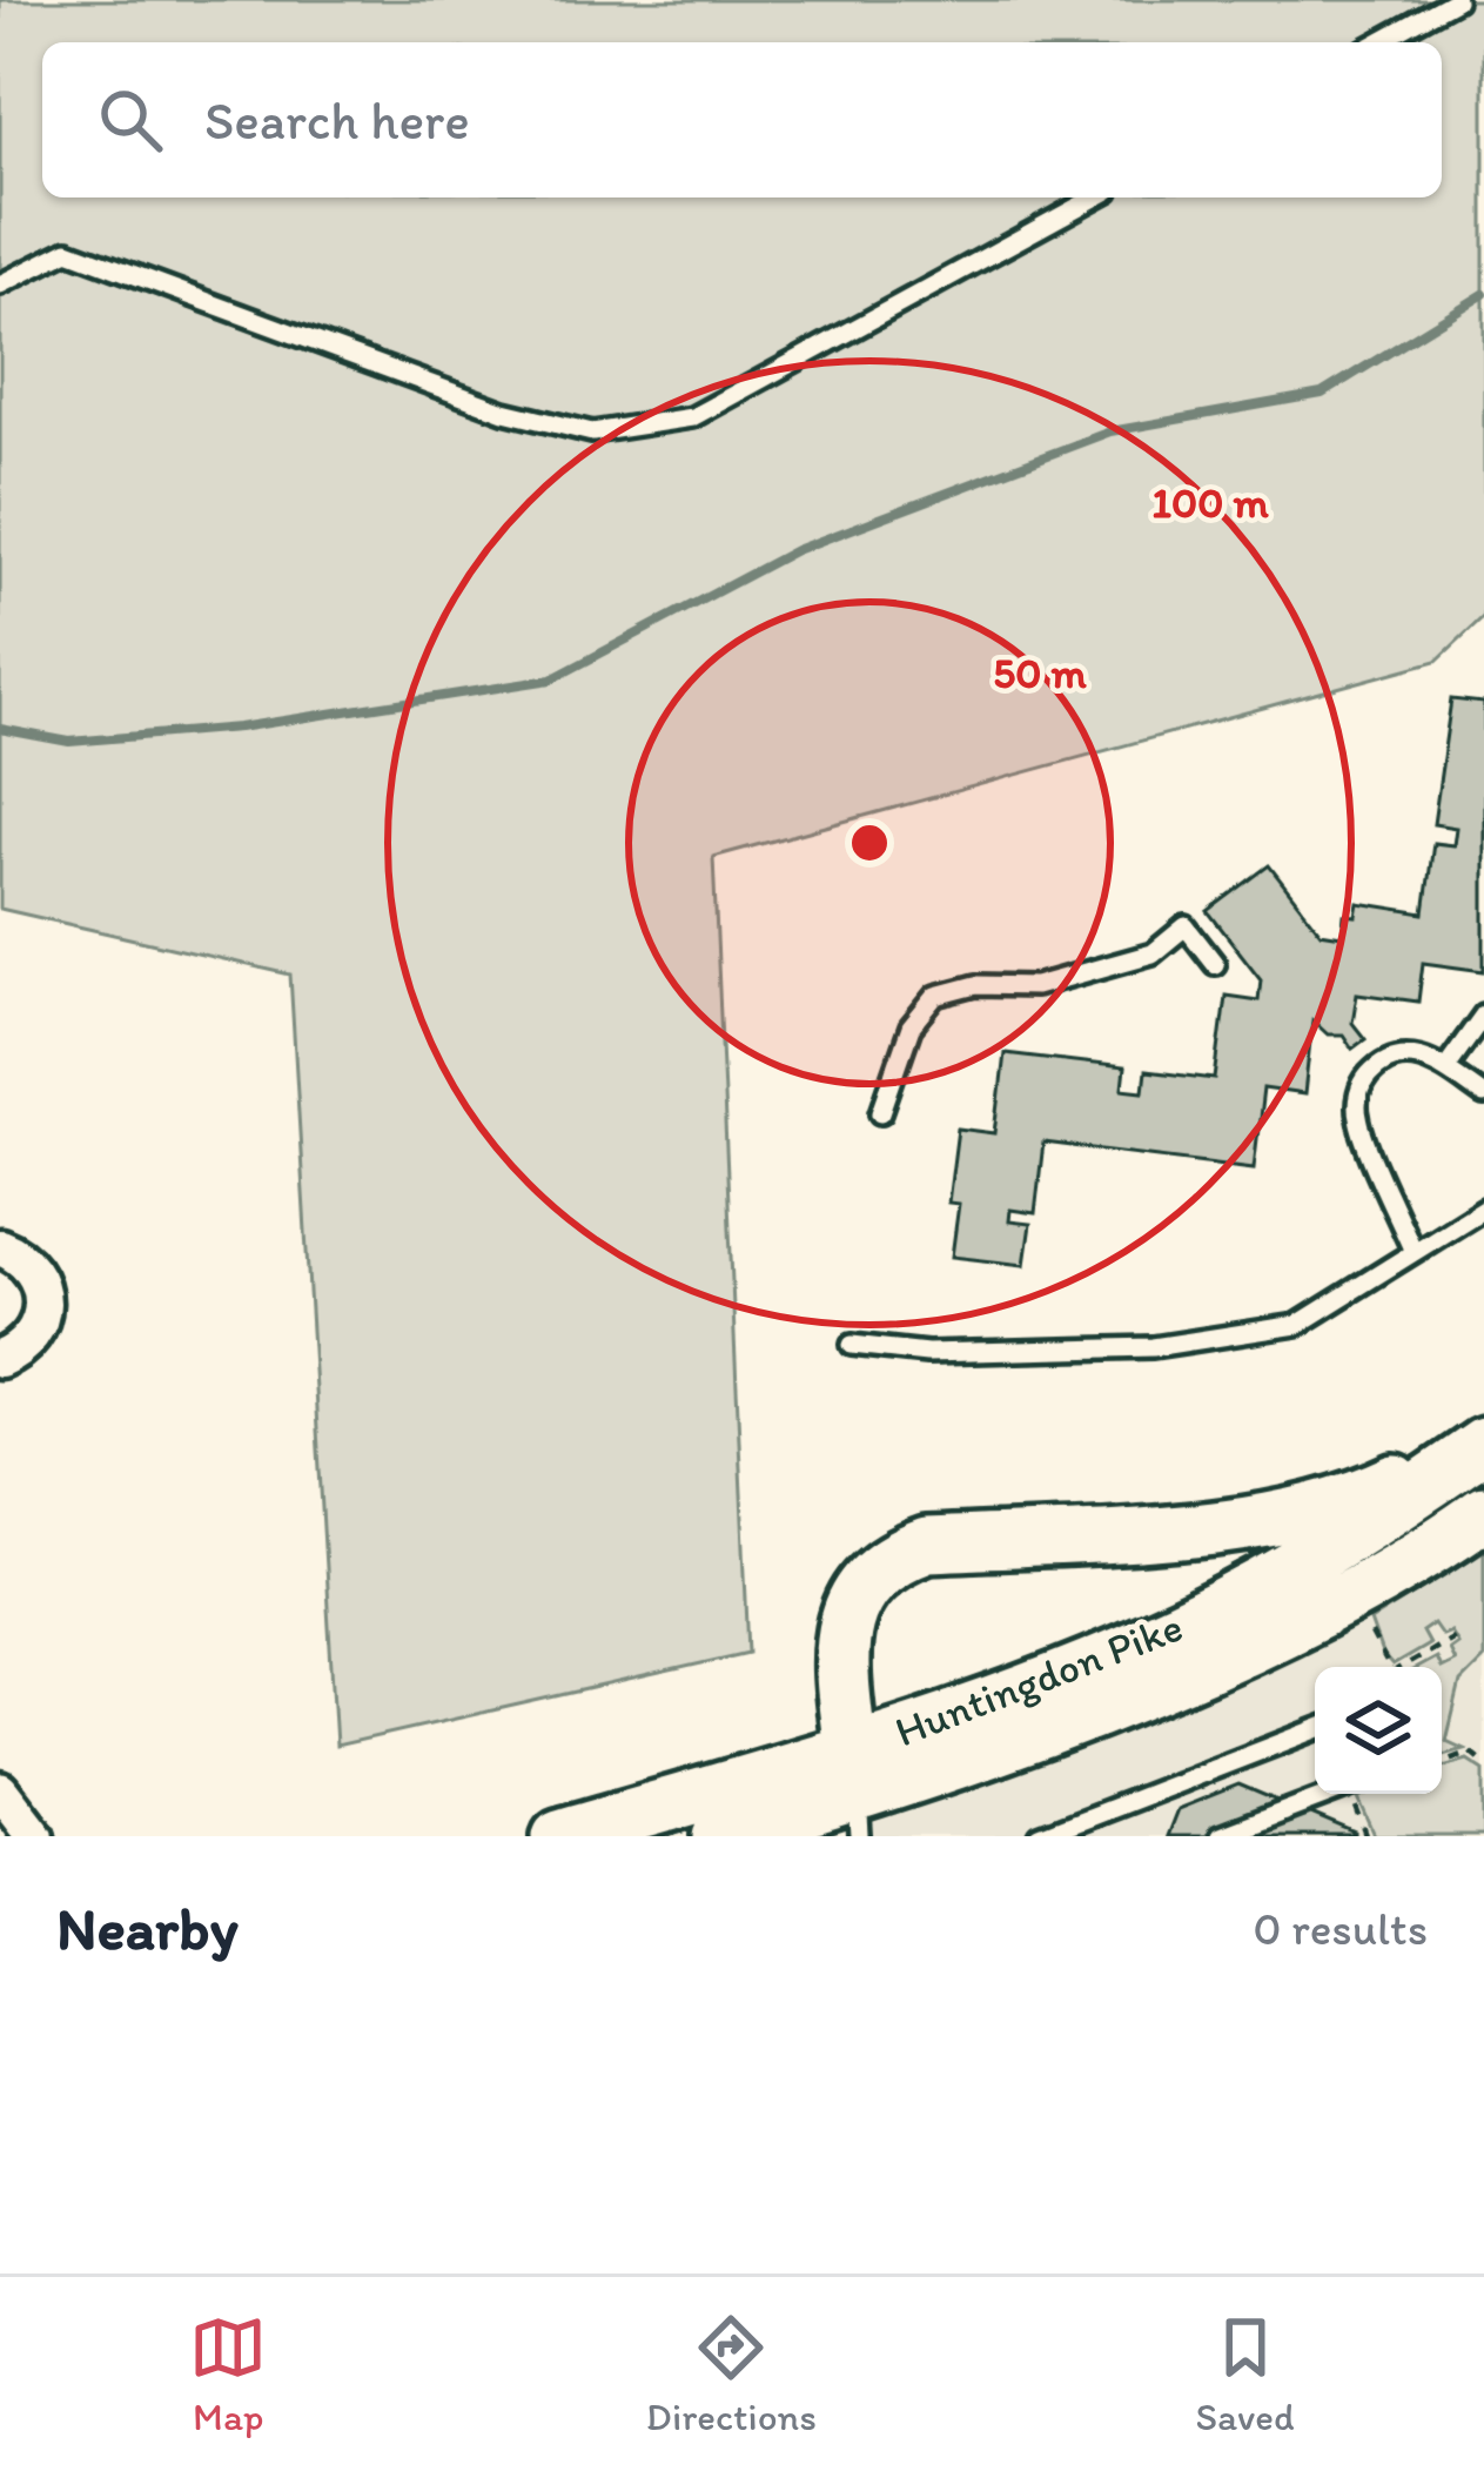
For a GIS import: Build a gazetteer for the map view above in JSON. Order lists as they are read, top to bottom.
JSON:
{
  "streets": {
    "main road": ["Huntingdon Pike"]
  },
  "page": {
    "search": "Search here",
    "heading": ["Nearby", "0 results"],
    "nav": ["Map", "Directions", "Saved"]
  },
  "rings": ["100 m", "50 m"]
}
